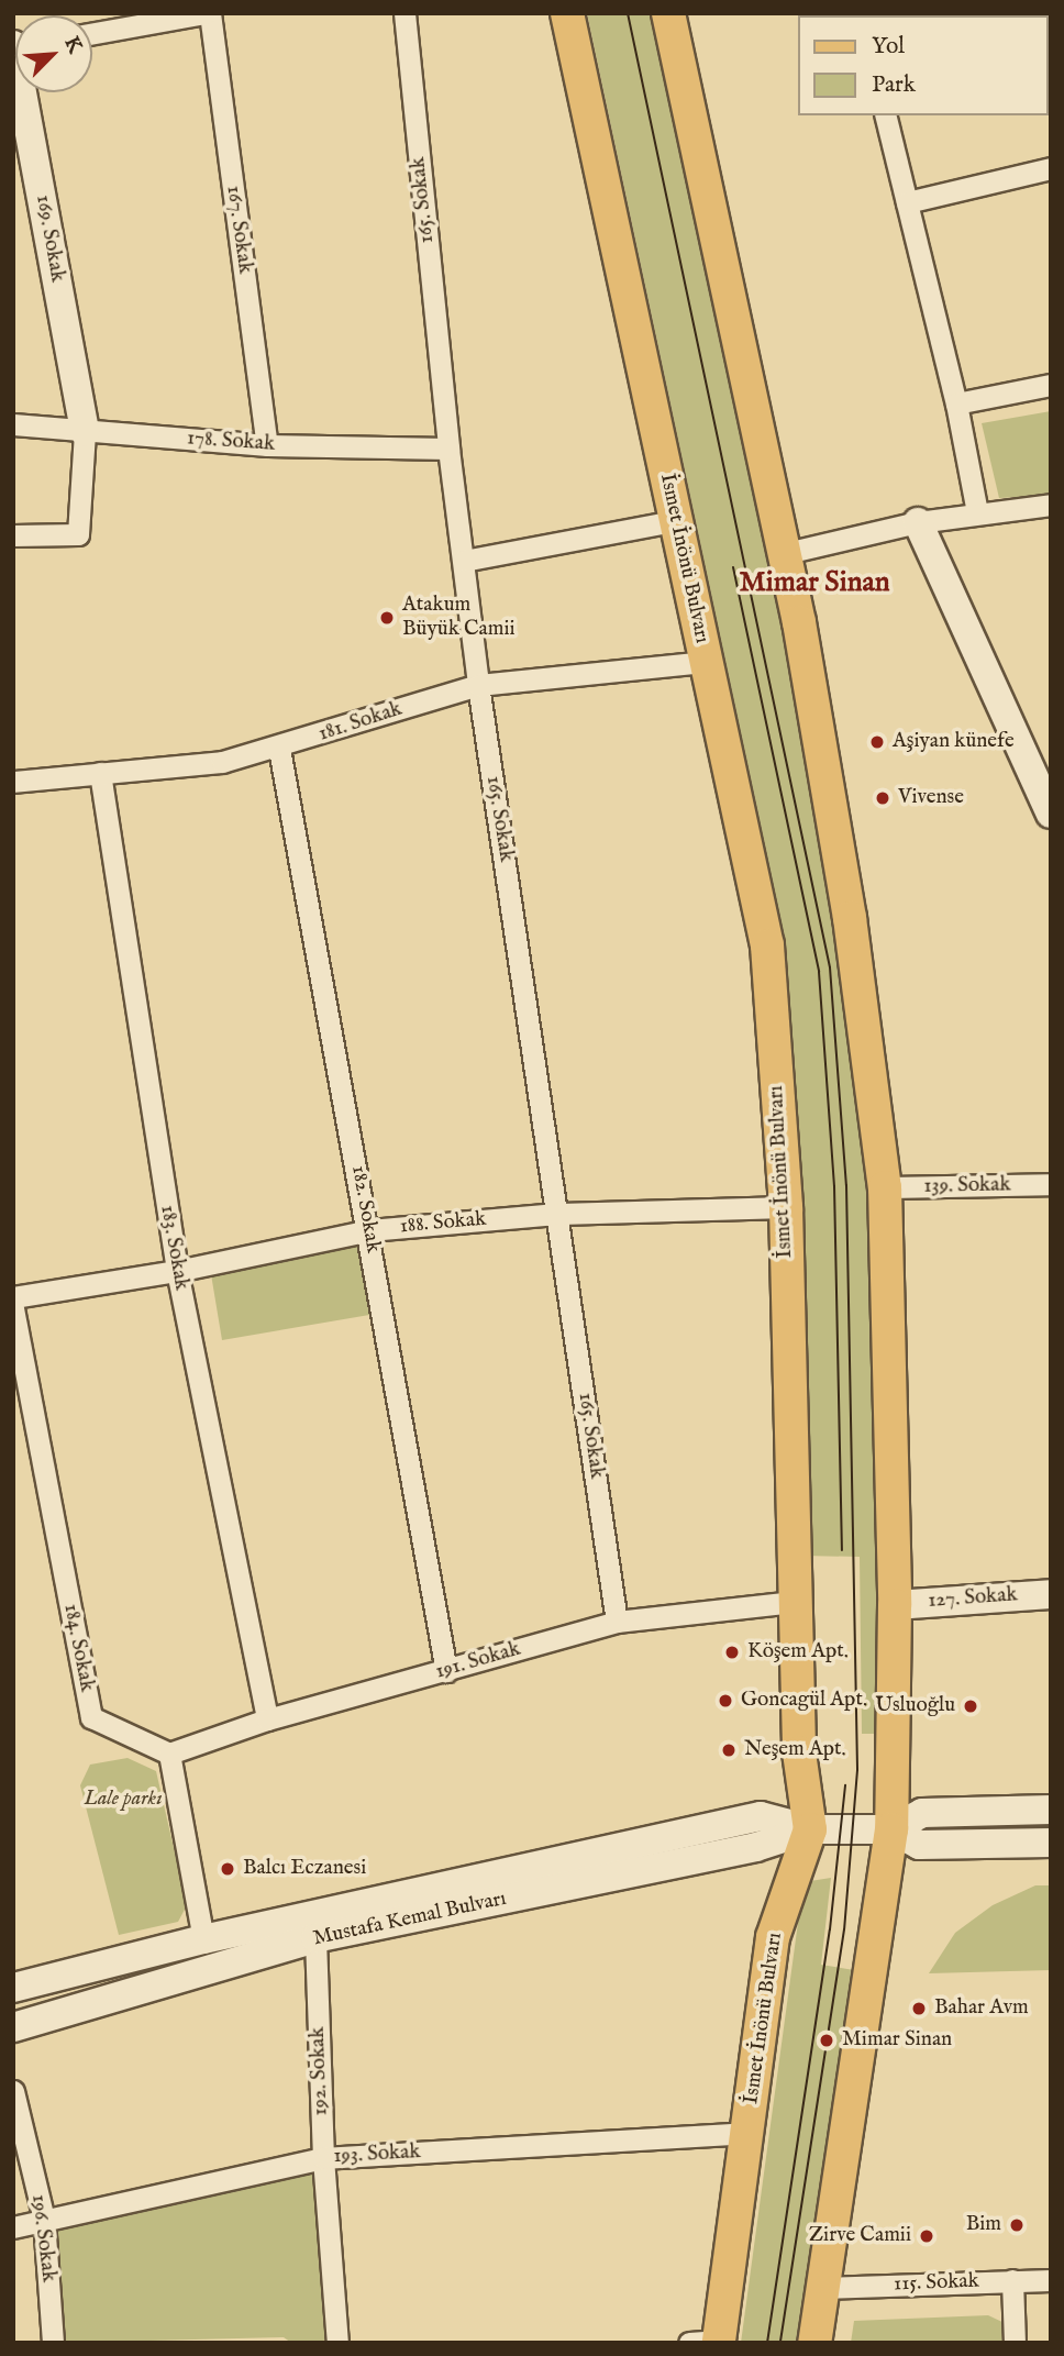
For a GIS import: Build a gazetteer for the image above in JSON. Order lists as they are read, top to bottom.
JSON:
{
  "streets": {
    "main road": [
      "169. Sokak",
      "İsmet İnönü Bulvarı",
      "127. Sokak",
      "Mustafa Kemal Bulvarı"
    ],
    "street": [
      "165. Sokak",
      "167. Sokak",
      "178. Sokak",
      "181. Sokak",
      "139. Sokak",
      "182. Sokak",
      "188. Sokak",
      "183. Sokak",
      "184. Sokak",
      "191. Sokak",
      "192. Sokak",
      "193. Sokak",
      "196. Sokak",
      "115. Sokak"
    ]
  },
  "crossings": [
    ["165. Sokak", "178. Sokak"],
    ["165. Sokak", "181. Sokak"],
    ["165. Sokak", "188. Sokak"],
    ["165. Sokak", "191. Sokak"],
    ["167. Sokak", "178. Sokak"],
    ["169. Sokak", "178. Sokak"],
    ["İsmet İnönü Bulvarı", "181. Sokak"],
    ["İsmet İnönü Bulvarı", "188. Sokak"],
    ["İsmet İnönü Bulvarı", "191. Sokak"],
    ["İsmet İnönü Bulvarı", "Mustafa Kemal Bulvarı"],
    ["İsmet İnönü Bulvarı", "193. Sokak"],
    ["181. Sokak", "182. Sokak"],
    ["181. Sokak", "183. Sokak"],
    ["182. Sokak", "188. Sokak"],
    ["182. Sokak", "191. Sokak"],
    ["188. Sokak", "183. Sokak"],
    ["183. Sokak", "191. Sokak"],
    ["184. Sokak", "191. Sokak"],
    ["Mustafa Kemal Bulvarı", "192. Sokak"],
    ["192. Sokak", "193. Sokak"],
    ["193. Sokak", "196. Sokak"]
  ],
  "districts": ["Mimar Sinan"],
  "parks": ["Lale parkı"],
  "places": [
    "Atakum Büyük Camii",
    "Aşiyan künefe",
    "Vivense",
    "Köşem Apt.",
    "Goncagül Apt.",
    "Usluoğlu",
    "Neşem Apt.",
    "Balcı Eczanesi",
    "Bahar Avm",
    "Mimar Sinan",
    "Bim",
    "Zirve Camii"
  ],
  "legend": ["Yol", "Park"],
  "north": "top right"
}
